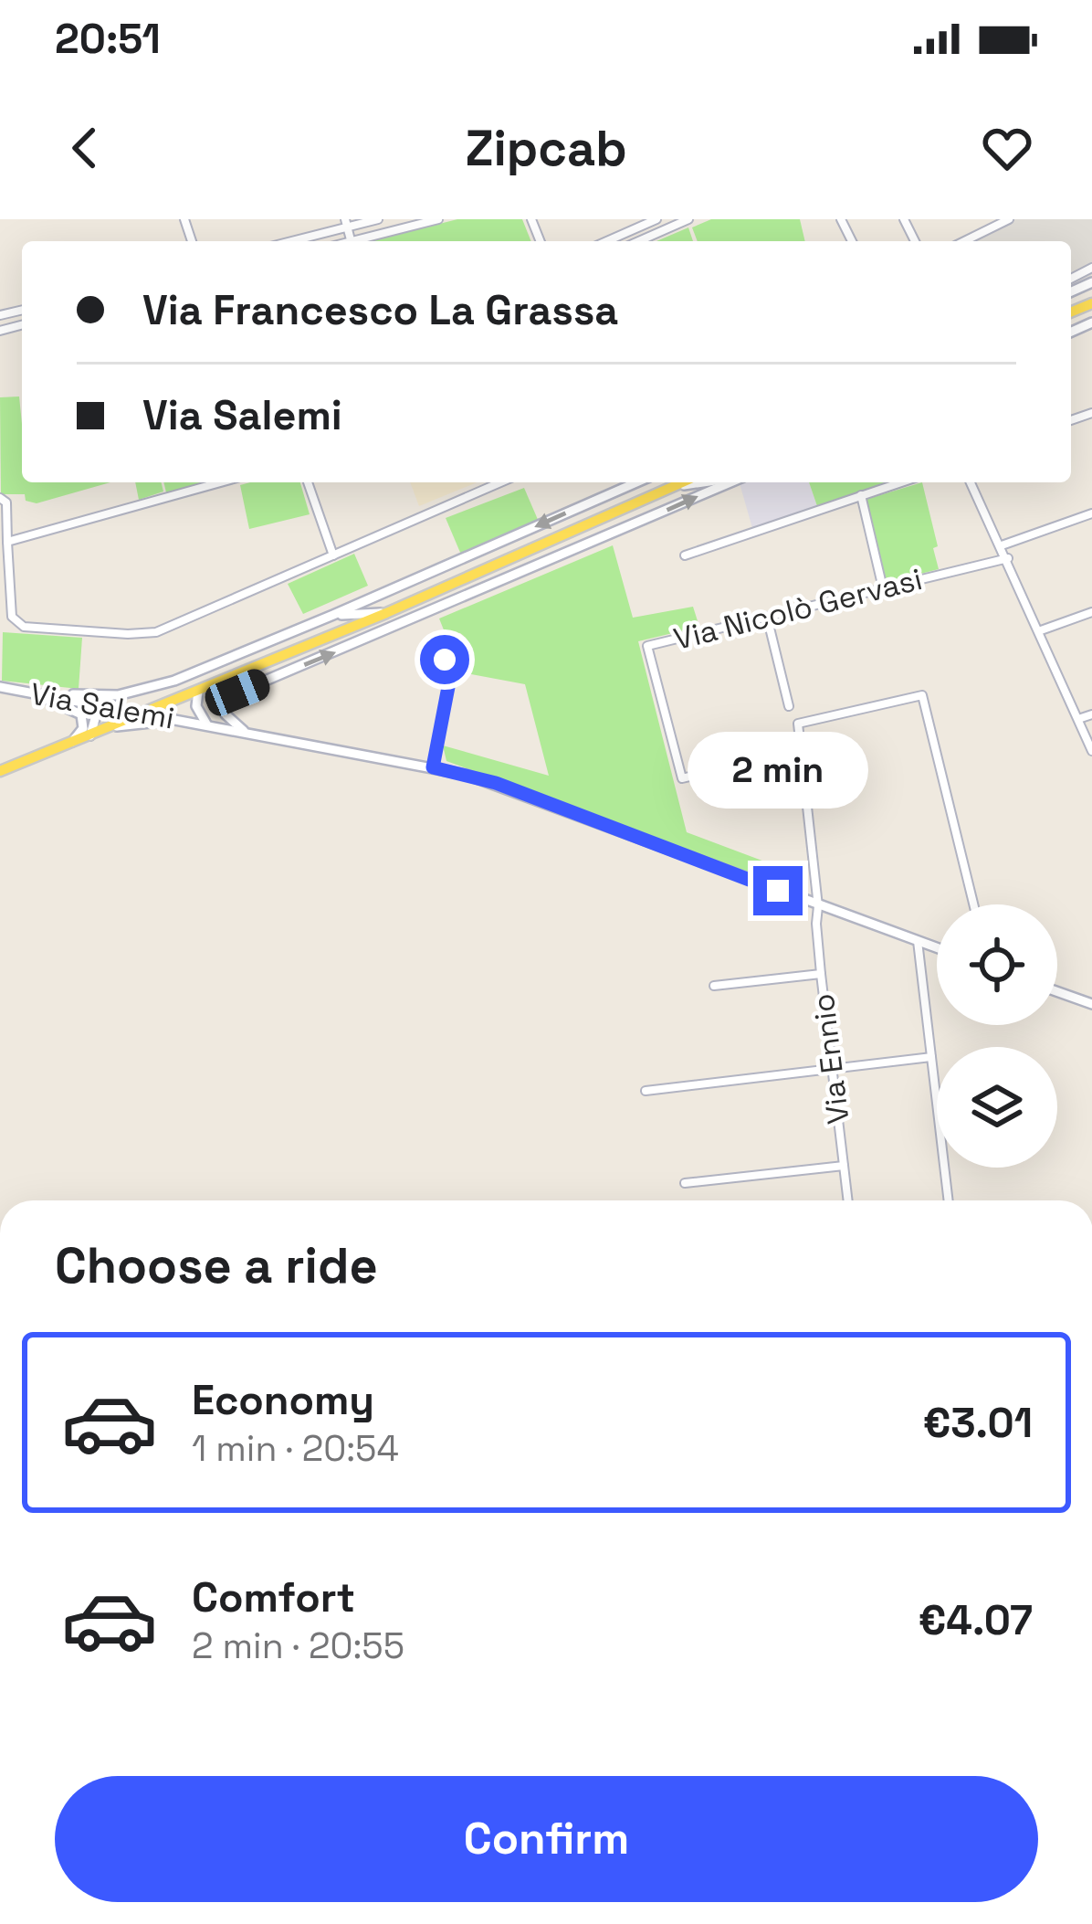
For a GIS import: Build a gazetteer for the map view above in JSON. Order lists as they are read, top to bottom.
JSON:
{
  "streets": {
    "street": ["Via Nicolò Gervasi", "Via Salemi", "Via Ennio"]
  },
  "crossings": [
    ["Via Nicolò Gervasi", "Via Ennio"],
    ["Via Salemi", "Via Ennio"]
  ],
  "page": {
    "status": "20:51",
    "header": "Zipcab",
    "banner": ["Via Francesco La Grassa", "Via Salemi"],
    "bubble": "2 min",
    "heading": "Choose a ride",
    "list": [
      {
        "name": "Economy",
        "note": "1 min · 20:54",
        "value": "€3.01"
      },
      {
        "name": "Comfort",
        "note": "2 min · 20:55",
        "value": "€4.07"
      }
    ],
    "buttons": "Confirm"
  }
}
